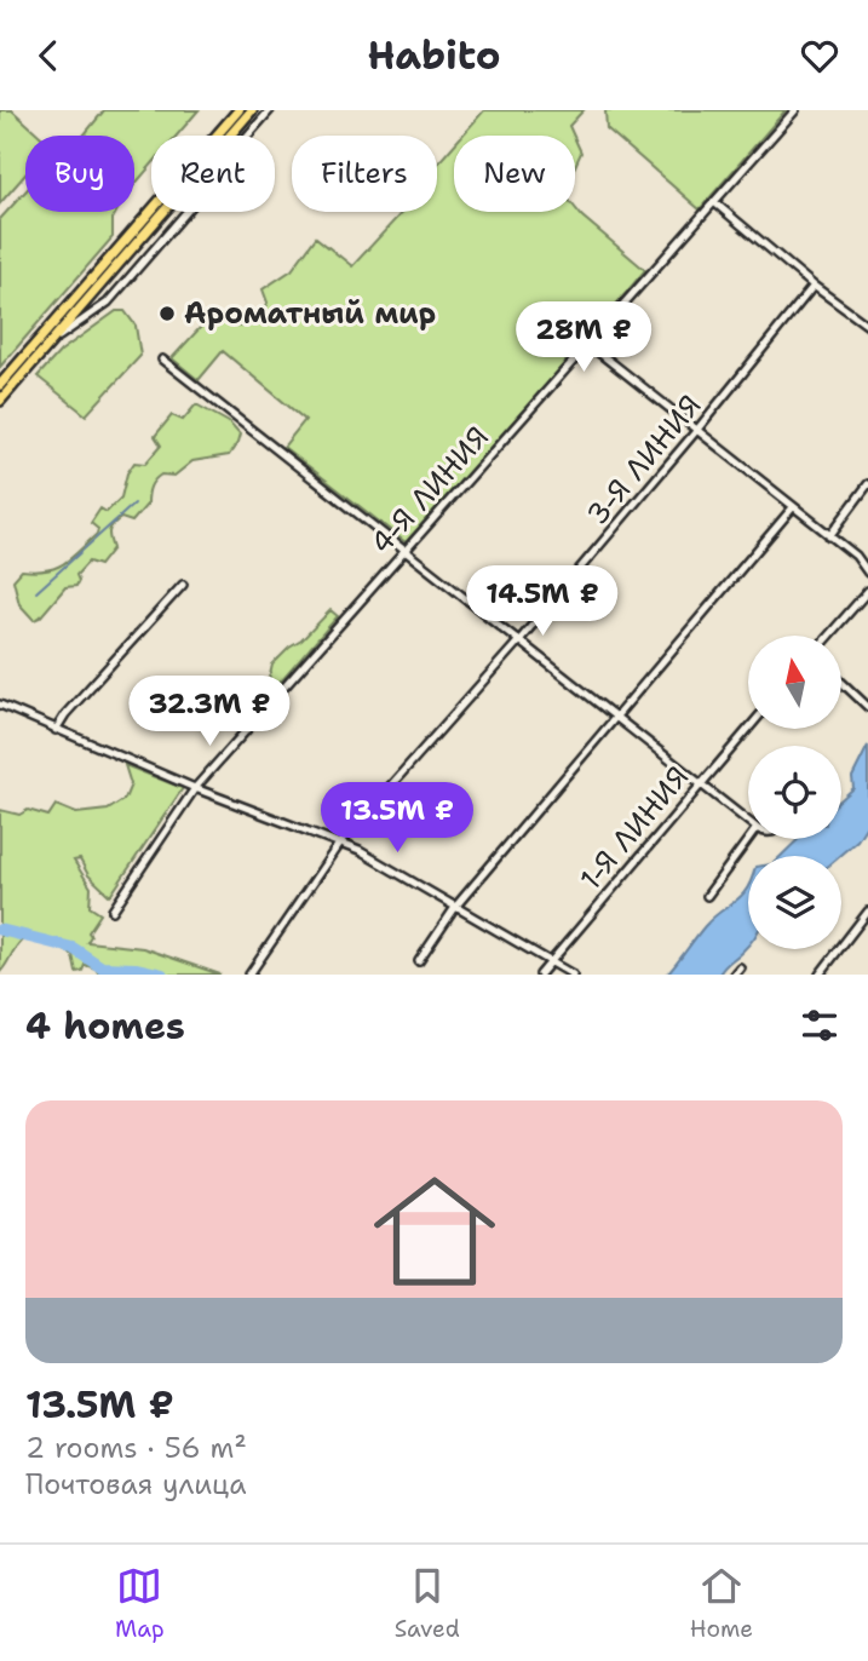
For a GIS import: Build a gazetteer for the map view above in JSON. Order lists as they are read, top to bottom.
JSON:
{
  "streets": {
    "street": ["3-Я ЛИНИЯ", "4-Я ЛИНИЯ", "1-Я ЛИНИЯ"]
  },
  "places": ["Ароматный мир"],
  "north": "top",
  "page": {
    "header": "Habito",
    "chip": [
      "Buy",
      "Rent",
      "Filters",
      "New"
    ],
    "price": [
      "28M ₽",
      "14.5M ₽",
      "32.3M ₽",
      "13.5M ₽"
    ],
    "heading": "4 homes",
    "list": [
      {
        "name": "13.5M ₽",
        "note": "2 rooms · 56 m² · Почтовая улица"
      }
    ],
    "tabs": ["Map", "Saved", "Home"]
  }
}
